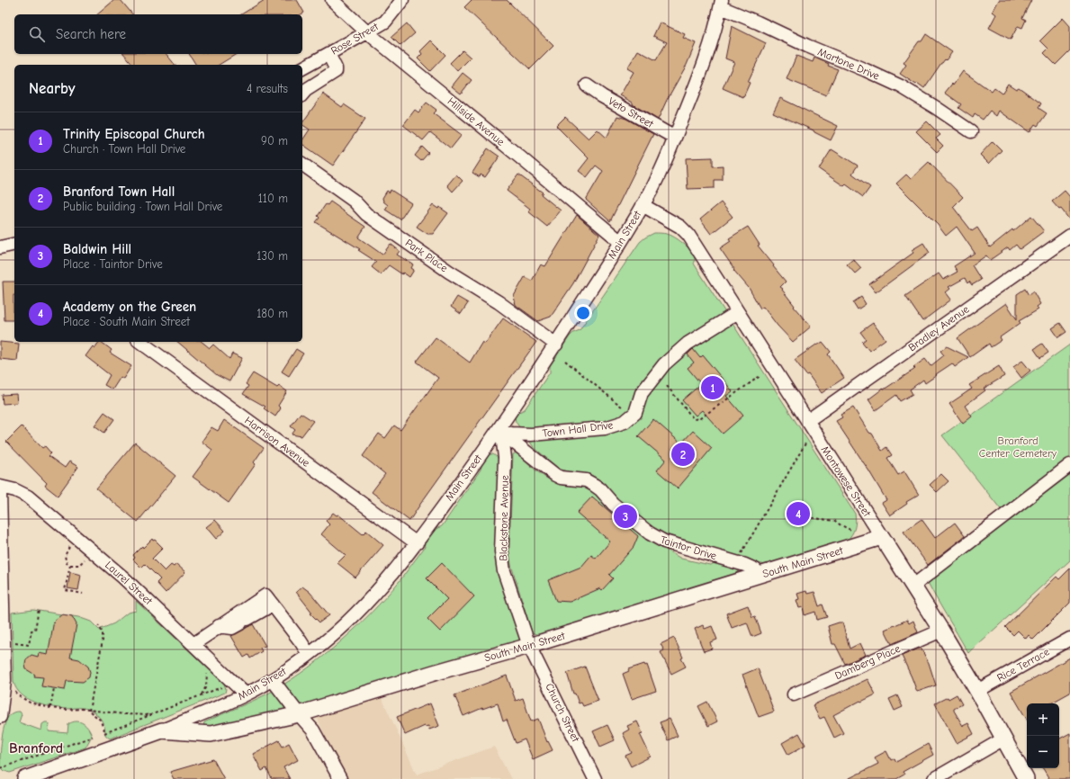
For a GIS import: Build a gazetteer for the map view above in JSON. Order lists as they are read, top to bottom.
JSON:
{
  "streets": {
    "main road": ["Main Street", "Montowese Street", "South Main Street"],
    "street": [
      "Rose Street",
      "Martone Drive",
      "Veto Street",
      "Hillside Avenue",
      "Park Place",
      "Bradley Avenue",
      "Town Hall Drive",
      "Harrison Avenue",
      "Blackstone Avenue",
      "Taintor Drive",
      "Laurel Street",
      "Damberg Place",
      "Rice Terrace",
      "Church Street"
    ]
  },
  "crossings": [
    ["Rose Street", "Hillside Avenue"],
    ["Martone Drive", "Main Street"],
    ["Veto Street", "Main Street"],
    ["Hillside Avenue", "Main Street"],
    ["Main Street", "Park Place"],
    ["Main Street", "Town Hall Drive"],
    ["Main Street", "Harrison Avenue"],
    ["Main Street", "Montowese Street"],
    ["Main Street", "Blackstone Avenue"],
    ["Main Street", "Taintor Drive"],
    ["Main Street", "South Main Street"],
    ["Main Street", "Laurel Street"],
    ["Bradley Avenue", "Montowese Street"],
    ["Town Hall Drive", "Montowese Street"],
    ["Town Hall Drive", "Blackstone Avenue"],
    ["Town Hall Drive", "Taintor Drive"],
    ["Montowese Street", "South Main Street"],
    ["Montowese Street", "Damberg Place"],
    ["Montowese Street", "Rice Terrace"],
    ["Blackstone Avenue", "Taintor Drive"],
    ["Blackstone Avenue", "South Main Street"],
    ["Blackstone Avenue", "Church Street"],
    ["Taintor Drive", "South Main Street"],
    ["South Main Street", "Church Street"]
  ],
  "districts": ["Branford"],
  "parks": ["Branford Center Cemetery"],
  "page": {
    "search": "Search here",
    "heading": ["Nearby", "4 results"],
    "list": [
      {
        "mark": "1",
        "name": "Trinity Episcopal Church",
        "note": "Church · Town Hall Drive",
        "value": "90 m"
      },
      {
        "mark": "2",
        "name": "Branford Town Hall",
        "note": "Public building · Town Hall Drive",
        "value": "110 m"
      },
      {
        "mark": "3",
        "name": "Baldwin Hill",
        "note": "Place · Taintor Drive",
        "value": "130 m"
      },
      {
        "mark": "4",
        "name": "Academy on the Green",
        "note": "Place · South Main Street",
        "value": "180 m"
      }
    ],
    "pins": [
      "1",
      "2",
      "4",
      "3"
    ],
    "map_buttons": ["+", "−"]
  }
}
